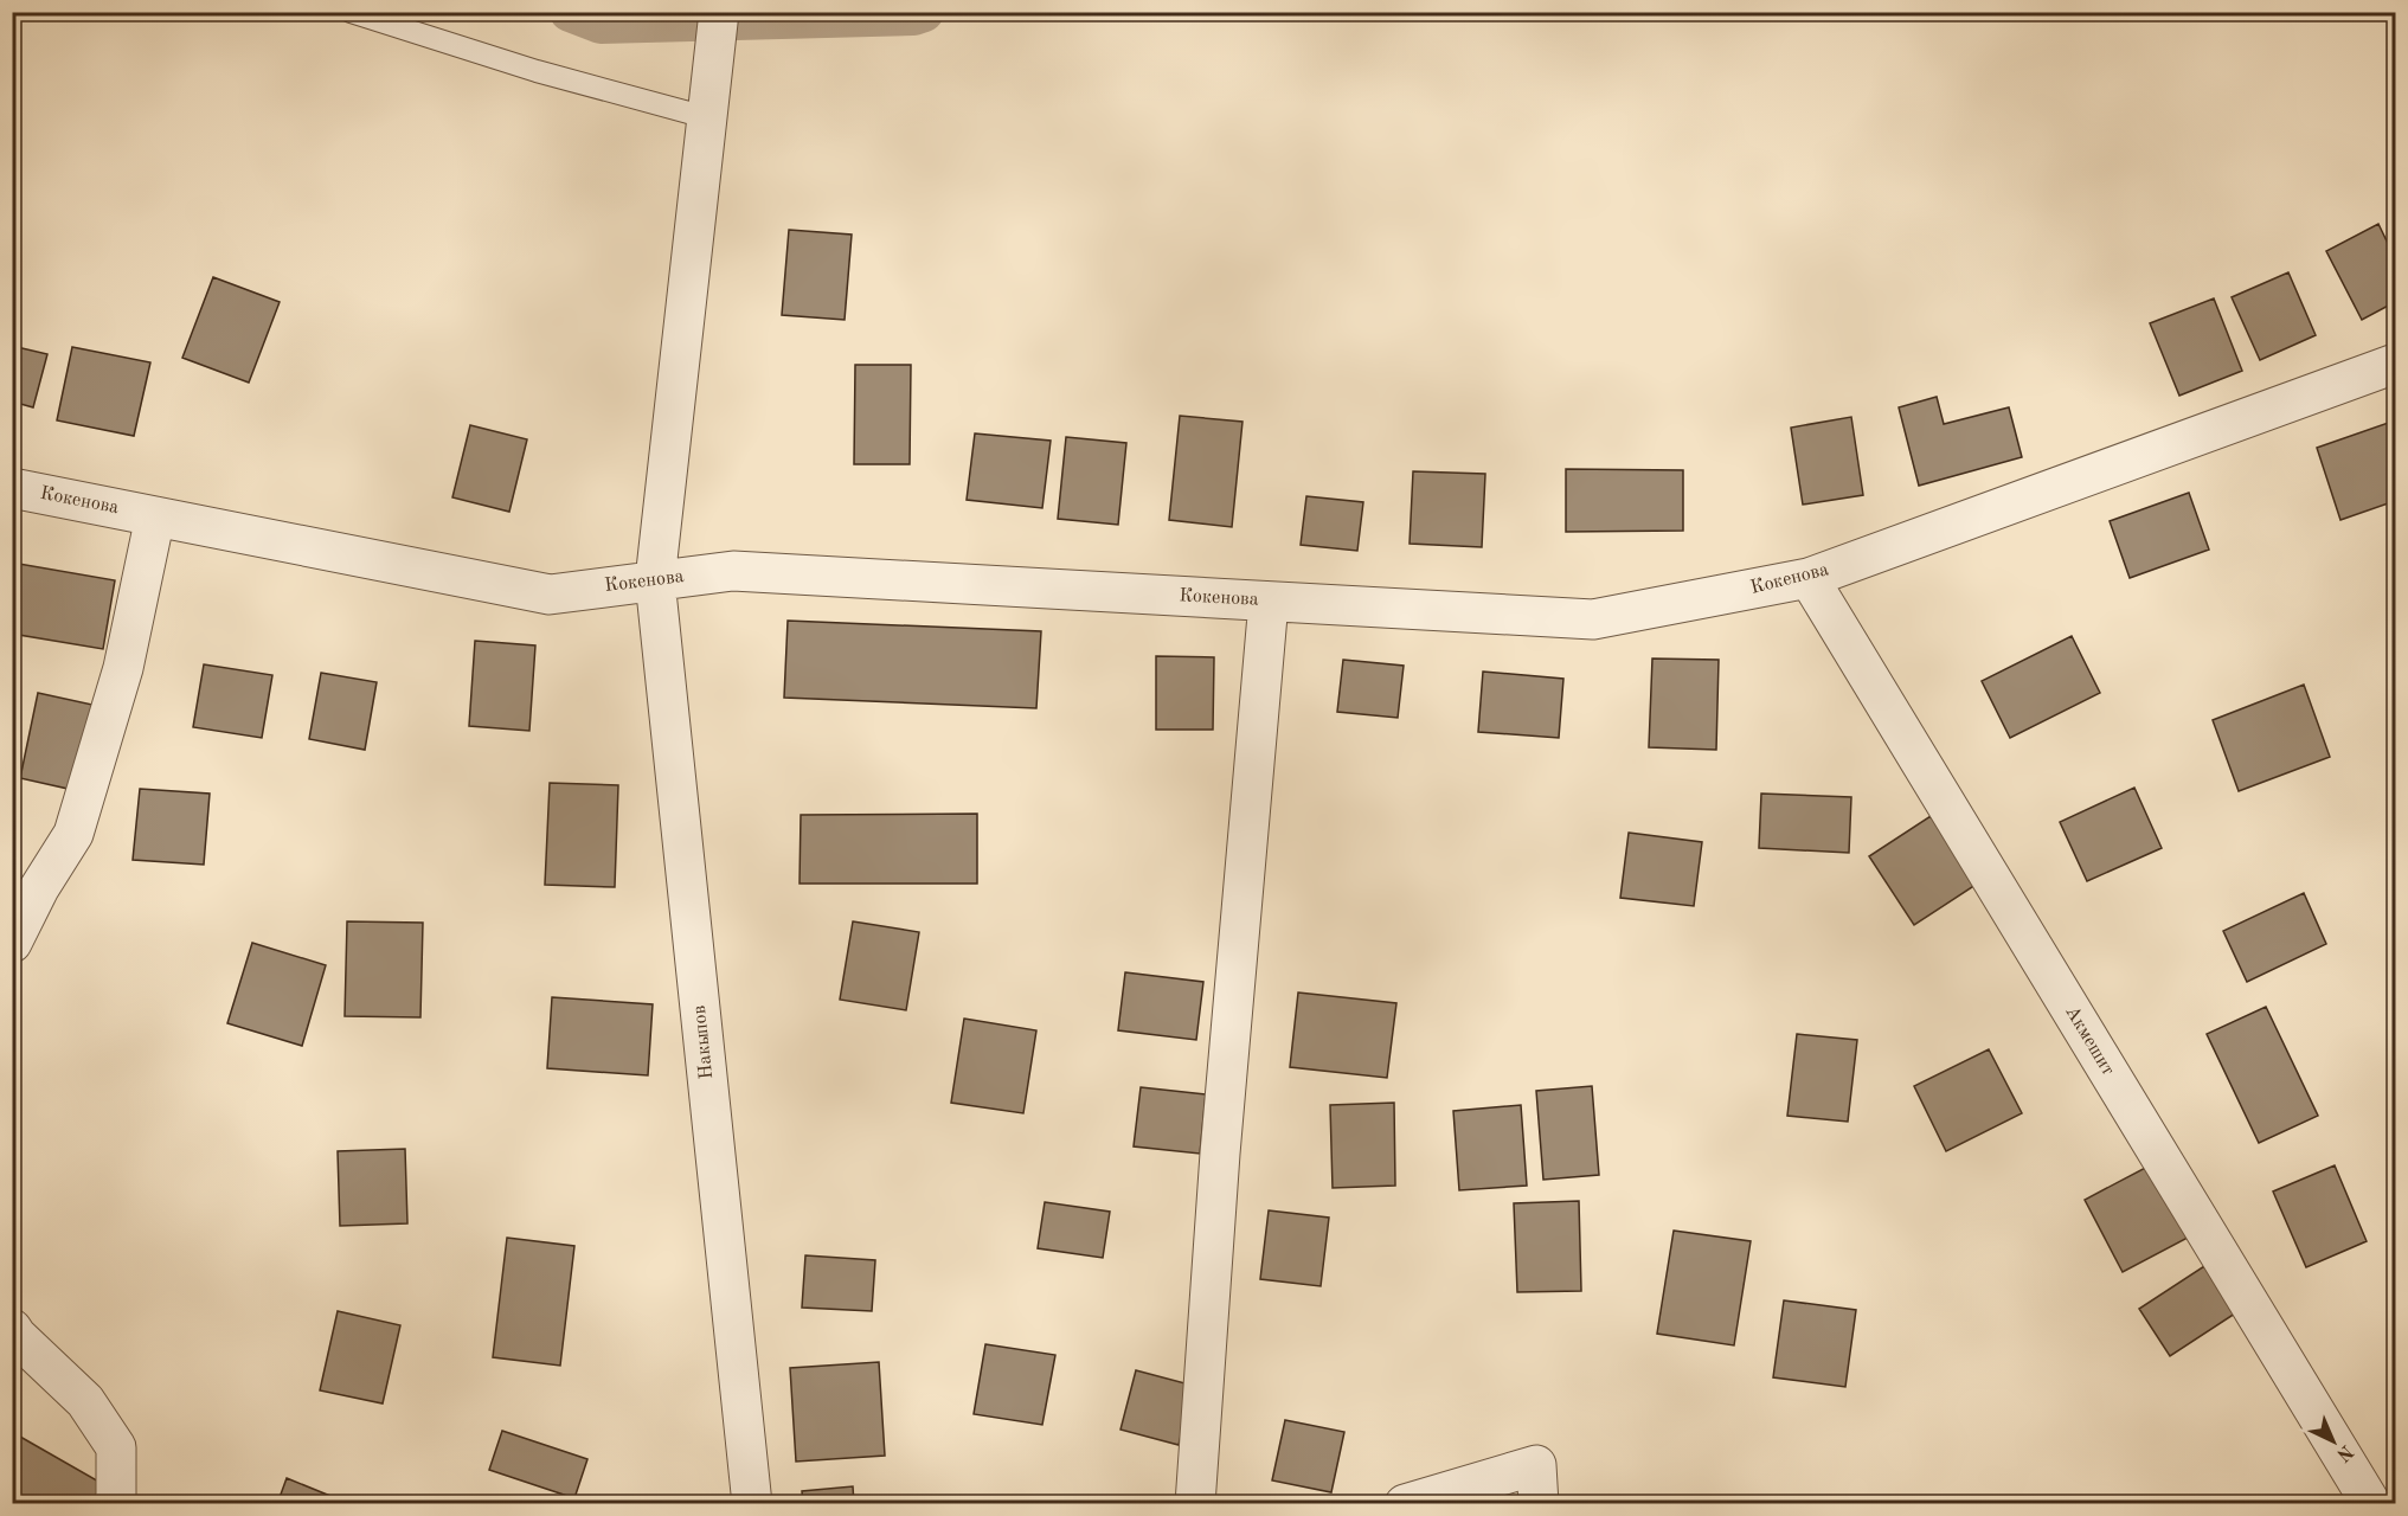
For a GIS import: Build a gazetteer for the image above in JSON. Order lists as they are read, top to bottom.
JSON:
{
  "streets": {
    "street": ["Кокенова", "Акмешит", "Накыпов"]
  },
  "crossings": [
    ["Кокенова", "Акмешит"],
    ["Кокенова", "Накыпов"]
  ],
  "north": "bottom right"
}
